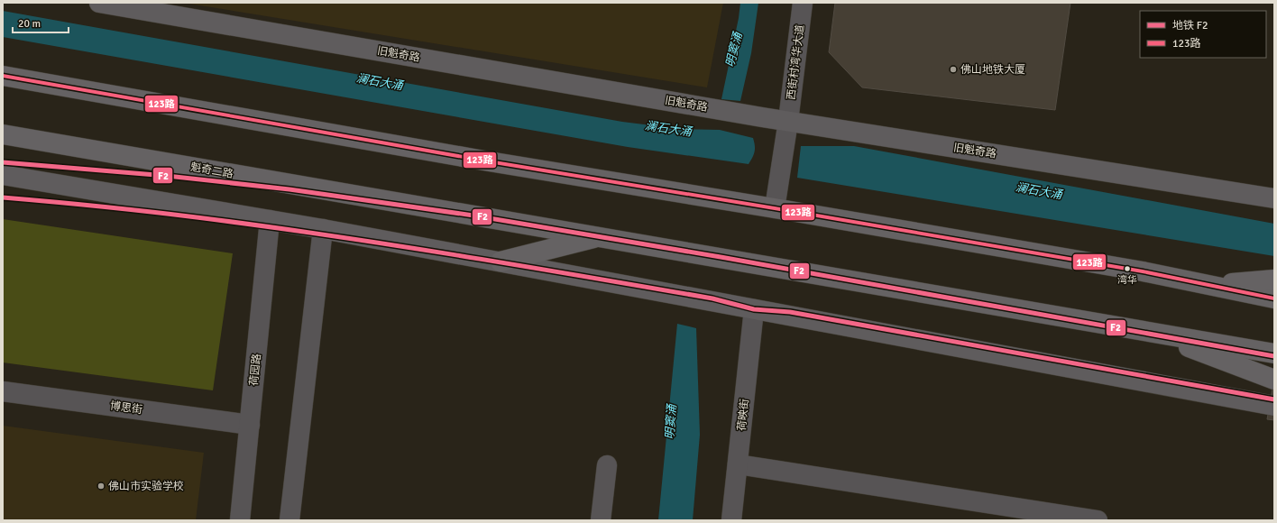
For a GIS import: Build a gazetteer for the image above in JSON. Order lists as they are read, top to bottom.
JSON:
{
  "streets": {
    "highway": ["魁奇二路"],
    "main road": ["旧魁奇路"],
    "street": [
      "西街村湾华大道",
      "荷园路",
      "博思街",
      "荷映街"
    ]
  },
  "crossings": [
    ["旧魁奇路", "西街村湾华大道"],
    ["荷园路", "博思街"]
  ],
  "water": ["明窦涌", "澜石大涌"],
  "places": ["佛山地铁大厦", "湾华", "佛山市实验学校"],
  "lines": ["transit line 123路", "metro line F2"],
  "legend": ["地铁 F2", "123路"],
  "scale_bar": "20 m"
}
